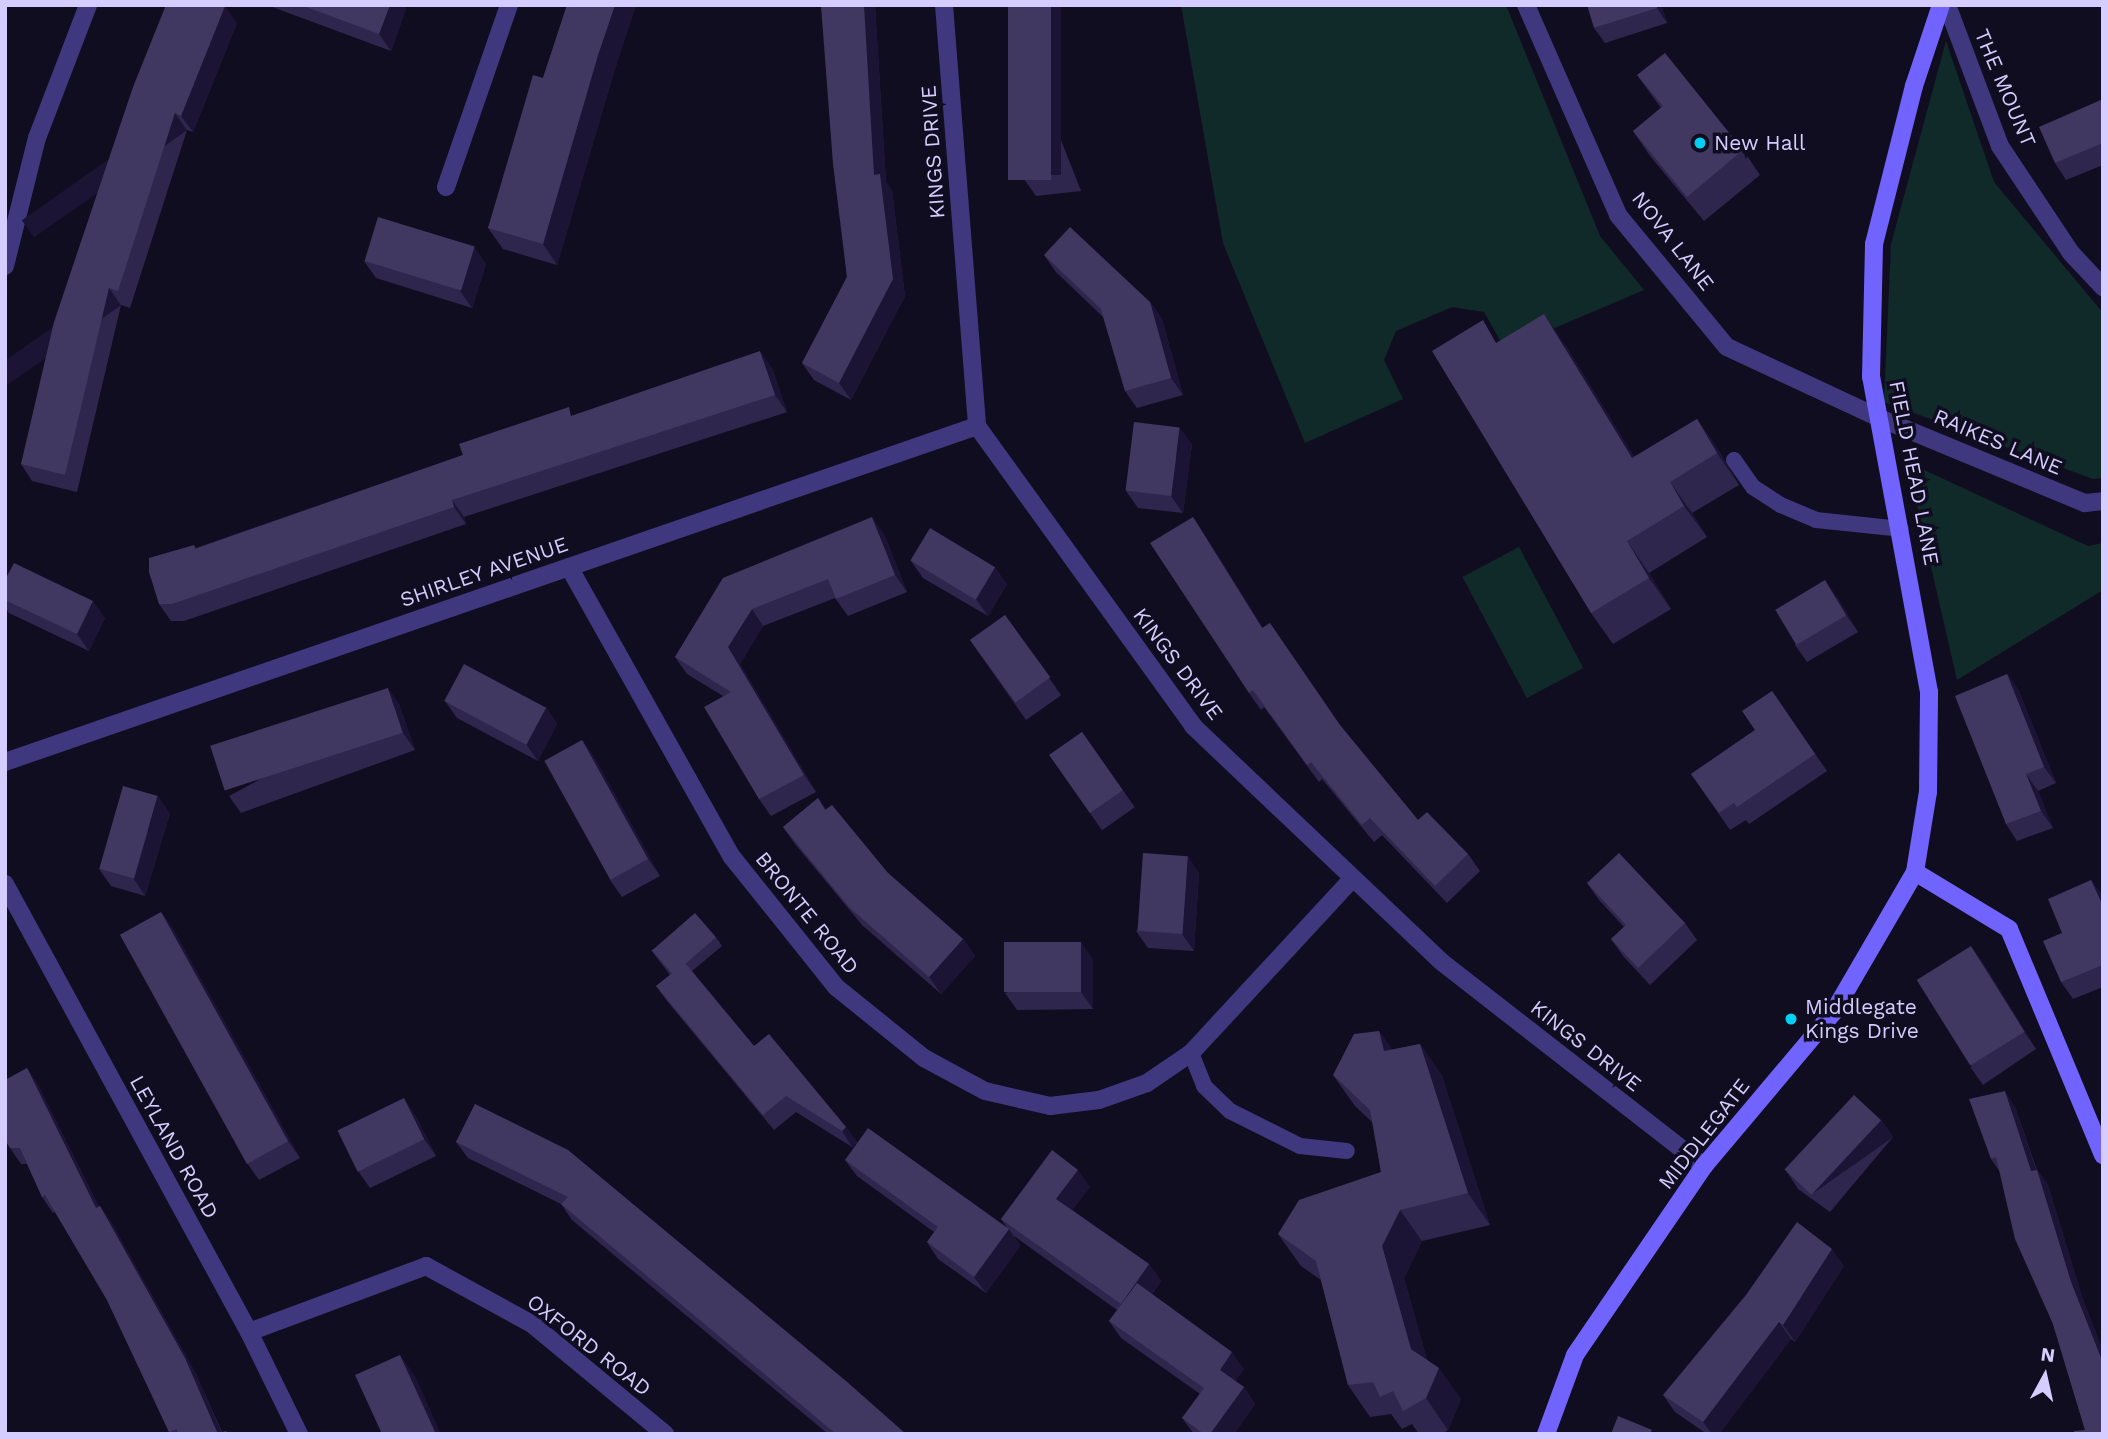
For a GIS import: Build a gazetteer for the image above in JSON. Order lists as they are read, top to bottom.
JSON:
{
  "streets": {
    "main road": ["FIELD HEAD LANE", "MIDDLEGATE"],
    "street": [
      "THE MOUNT",
      "KINGS DRIVE",
      "NOVA LANE",
      "RAIKES LANE",
      "SHIRLEY AVENUE",
      "BRONTE ROAD",
      "LEYLAND ROAD",
      "OXFORD ROAD"
    ]
  },
  "crossings": [
    ["KINGS DRIVE", "SHIRLEY AVENUE"],
    ["KINGS DRIVE", "BRONTE ROAD"],
    ["KINGS DRIVE", "MIDDLEGATE"],
    ["NOVA LANE", "RAIKES LANE"],
    ["NOVA LANE", "FIELD HEAD LANE"],
    ["RAIKES LANE", "FIELD HEAD LANE"],
    ["FIELD HEAD LANE", "MIDDLEGATE"],
    ["SHIRLEY AVENUE", "BRONTE ROAD"],
    ["LEYLAND ROAD", "OXFORD ROAD"]
  ],
  "places": ["New Hall", "Middlegate Kings Drive"],
  "north": "top"
}
